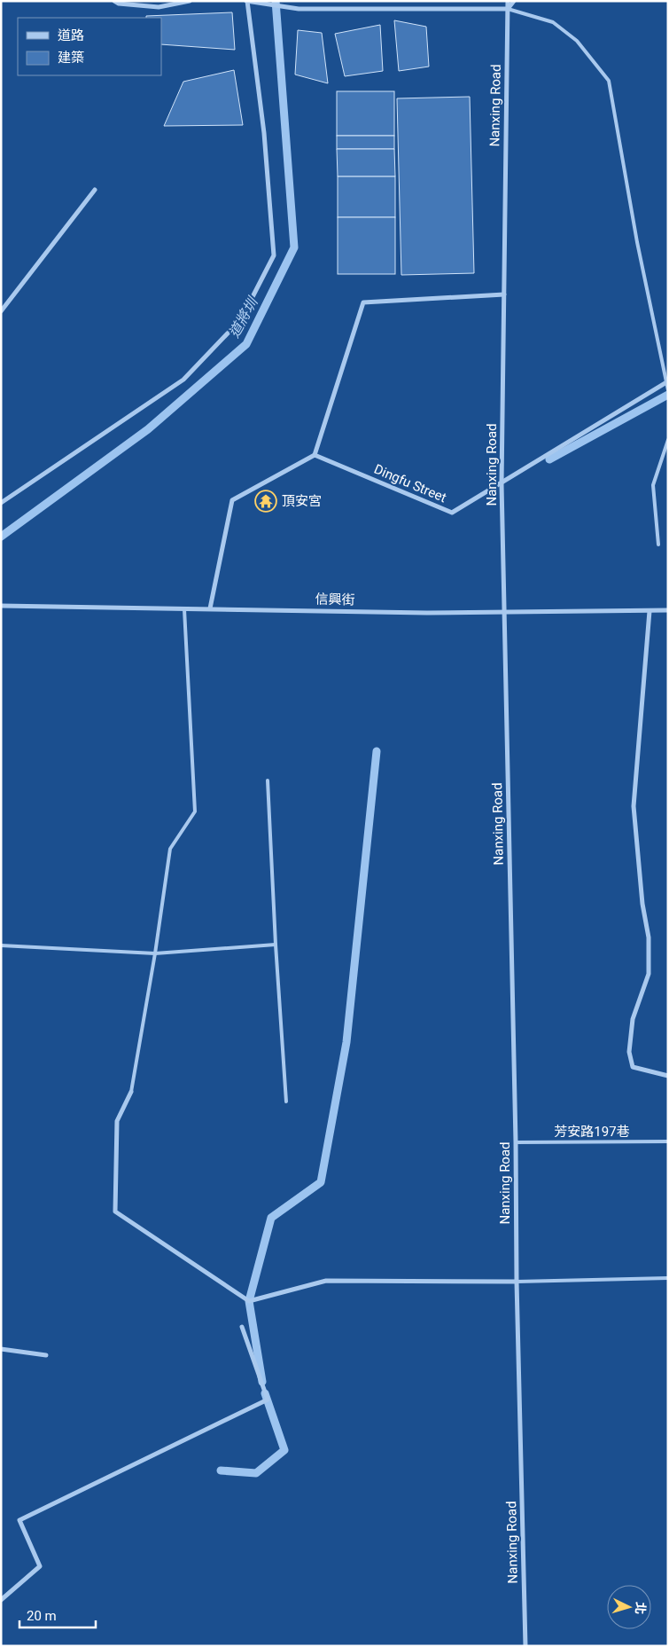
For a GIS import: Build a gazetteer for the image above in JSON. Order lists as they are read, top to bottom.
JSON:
{
  "streets": {
    "street": ["Nanxing Road", "Dingfu Street", "信興街"],
    "lane": ["芳安路197巷"]
  },
  "crossings": [
    ["Nanxing Road", "Dingfu Street"],
    ["Nanxing Road", "信興街"],
    ["Nanxing Road", "芳安路197巷"]
  ],
  "water": ["道將圳"],
  "places": {
    "temple": ["頂安宮"]
  },
  "legend": ["道路", "建築"],
  "scale_bar": "20 m",
  "north": "right"
}
